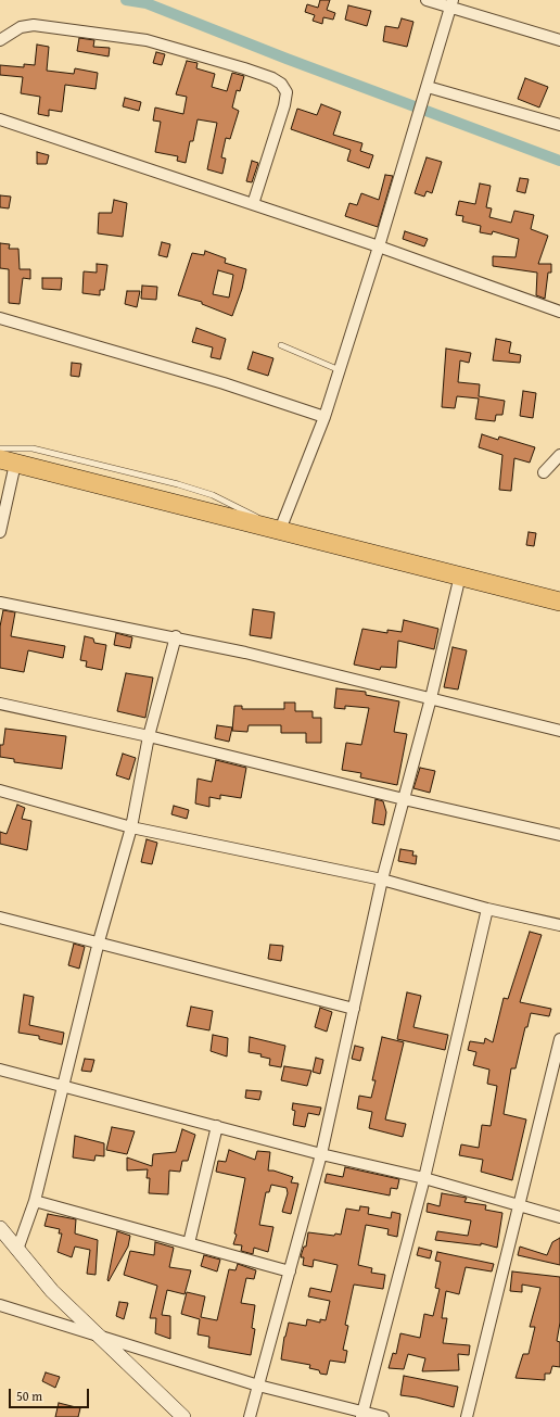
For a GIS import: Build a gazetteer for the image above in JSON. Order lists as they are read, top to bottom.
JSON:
{
  "scale_bar": "50 m"
}
